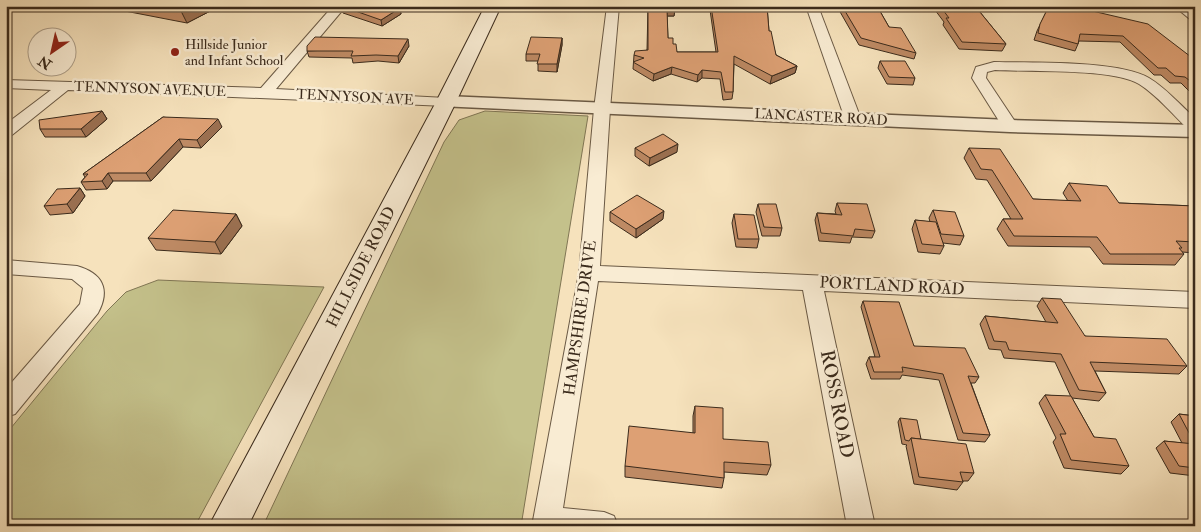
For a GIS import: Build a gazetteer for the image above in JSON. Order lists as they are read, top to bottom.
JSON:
{
  "streets": {
    "main road": ["HILLSIDE ROAD"],
    "street": [
      "TENNYSON AVENUE",
      "TENNYSON AVE",
      "LANCASTER ROAD",
      "PORTLAND ROAD",
      "HAMPSHIRE DRIVE",
      "ROSS ROAD"
    ]
  },
  "crossings": [
    ["TENNYSON AVENUE", "TENNYSON AVE"],
    ["TENNYSON AVE", "LANCASTER ROAD"],
    ["TENNYSON AVE", "HILLSIDE ROAD"],
    ["LANCASTER ROAD", "HILLSIDE ROAD"],
    ["LANCASTER ROAD", "HAMPSHIRE DRIVE"],
    ["PORTLAND ROAD", "HAMPSHIRE DRIVE"],
    ["PORTLAND ROAD", "ROSS ROAD"]
  ],
  "places": ["Hillside Junior and Infant School"],
  "north": "bottom left"
}
